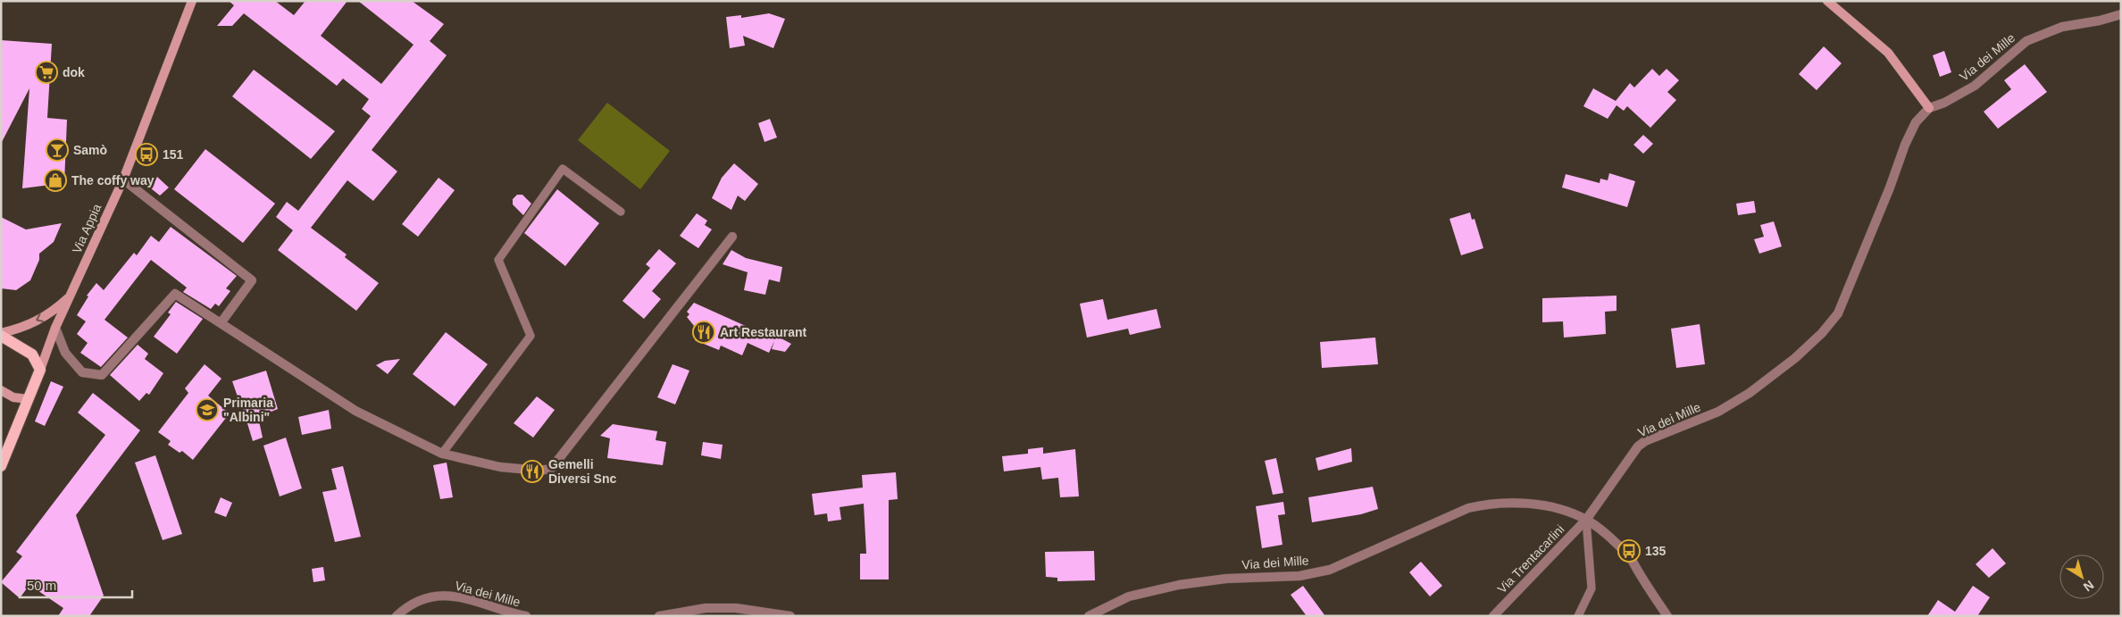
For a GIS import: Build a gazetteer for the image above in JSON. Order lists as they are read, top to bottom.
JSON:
{
  "streets": {
    "main road": ["Via Appia"],
    "street": ["Via dei Mille", "Via Trentacarlini"]
  },
  "crossings": [
    ["Via dei Mille", "Via Trentacarlini"]
  ],
  "places": {
    "supermarket": ["dok"],
    "bar": ["Samò"],
    "bus stop": ["151", "135"],
    "shop": ["The coffy way"],
    "restaurant": ["Art Restaurant", "Gemelli Diversi Snc"],
    "school or university": ["Primaria \"Albini\""]
  },
  "scale_bar": "50 m",
  "north": "bottom right"
}
